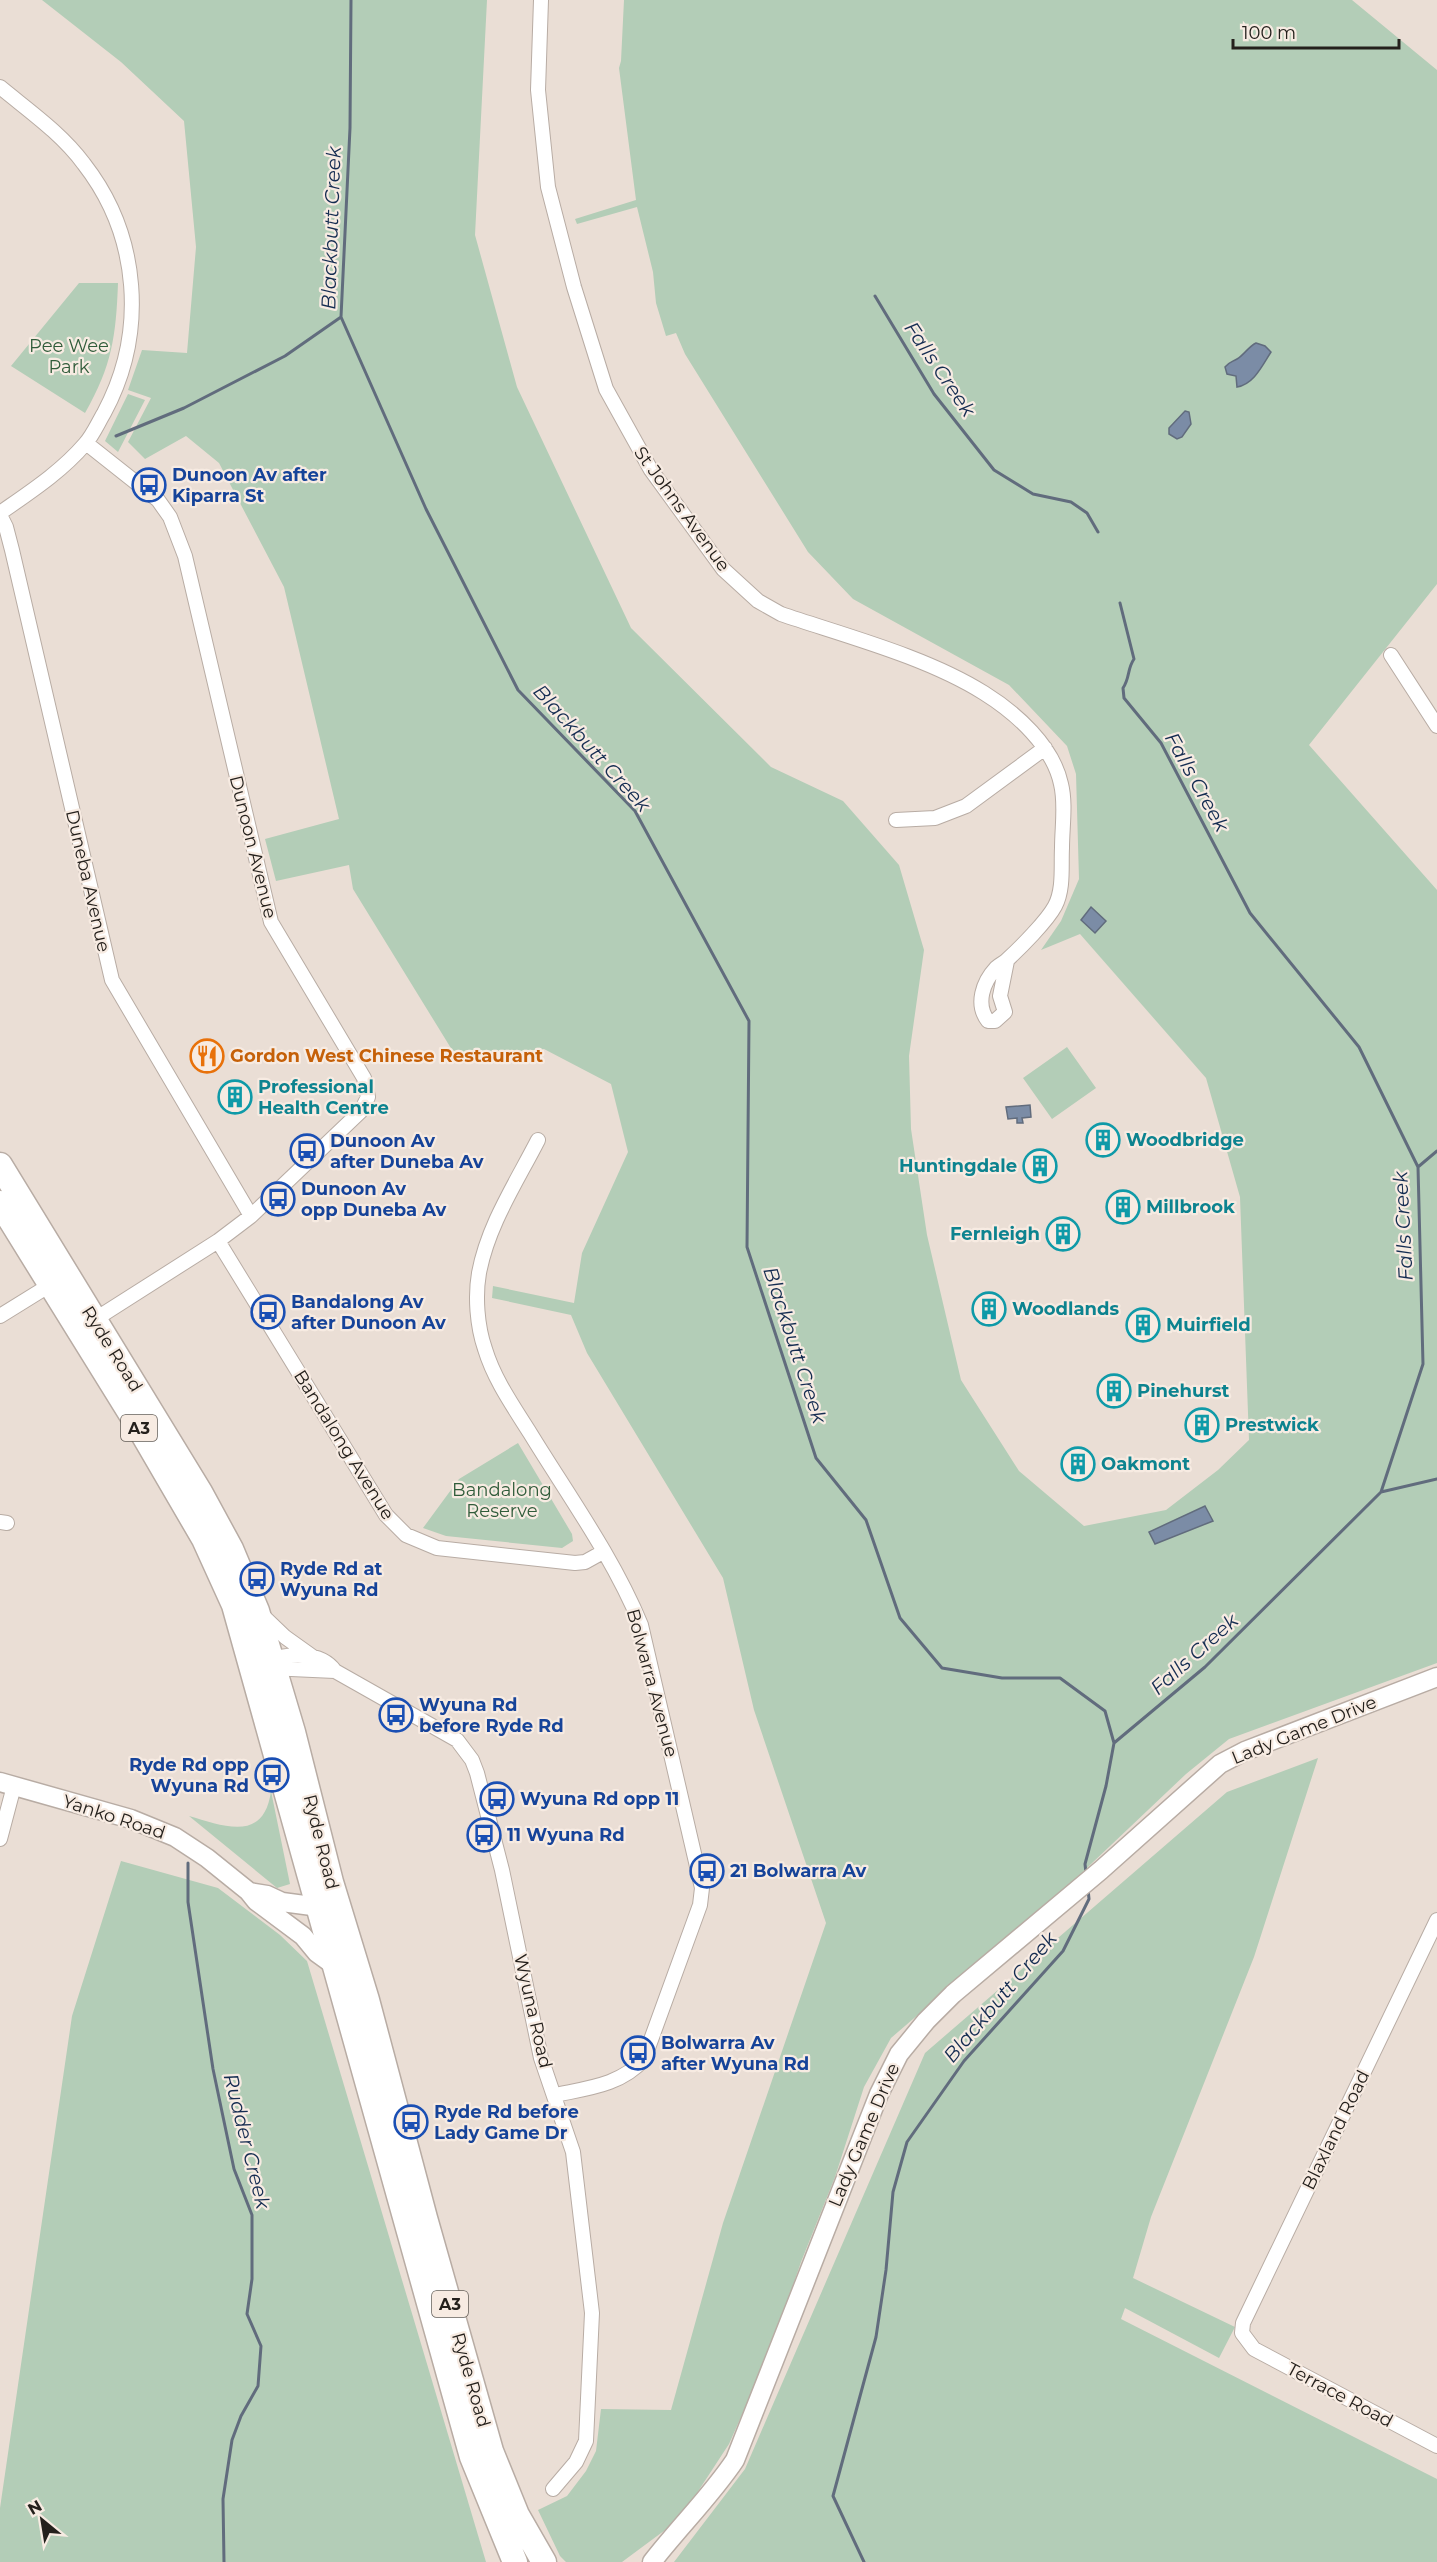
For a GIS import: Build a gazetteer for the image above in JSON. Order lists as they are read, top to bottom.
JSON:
{
  "streets": {
    "highway": ["Ryde Road", "A3"],
    "main road": ["Lady Game Drive", "Yanko Road"],
    "street": [
      "St Johns Avenue",
      "Dunoon Avenue",
      "Duneba Avenue",
      "Bandalong Avenue",
      "Bolwarra Avenue",
      "Wyuna Road",
      "Blaxland Road",
      "Terrace Road"
    ]
  },
  "crossings": [
    ["Dunoon Avenue", "Duneba Avenue"],
    ["Dunoon Avenue", "Ryde Road"],
    ["Dunoon Avenue", "Bandalong Avenue"],
    ["Ryde Road", "Yanko Road"],
    ["Ryde Road", "Wyuna Road"],
    ["Bandalong Avenue", "Bolwarra Avenue"],
    ["Bolwarra Avenue", "Wyuna Road"],
    ["Blaxland Road", "Terrace Road"]
  ],
  "water": ["Blackbutt Creek", "Falls Creek", "Rudder Creek"],
  "parks": ["Pee Wee Park", "Bandalong Reserve"],
  "places": {
    "bus stop": [
      "Dunoon Av after Kiparra St",
      "Dunoon Av after Duneba Av",
      "Dunoon Av opp Duneba Av",
      "Bandalong Av after Dunoon Av",
      "Ryde Rd at Wyuna Rd",
      "Wyuna Rd before Ryde Rd",
      "Ryde Rd opp Wyuna Rd",
      "Wyuna Rd opp 11",
      "11 Wyuna Rd",
      "21 Bolwarra Av",
      "Bolwarra Av after Wyuna Rd",
      "Ryde Rd before Lady Game Dr"
    ],
    "restaurant": ["Gordon West Chinese Restaurant"],
    "building": [
      "Professional Health Centre",
      "Woodbridge",
      "Huntingdale",
      "Millbrook",
      "Fernleigh",
      "Woodlands",
      "Muirfield",
      "Pinehurst",
      "Prestwick",
      "Oakmont"
    ]
  },
  "scale_bar": "100 m",
  "north": "top left"
}
